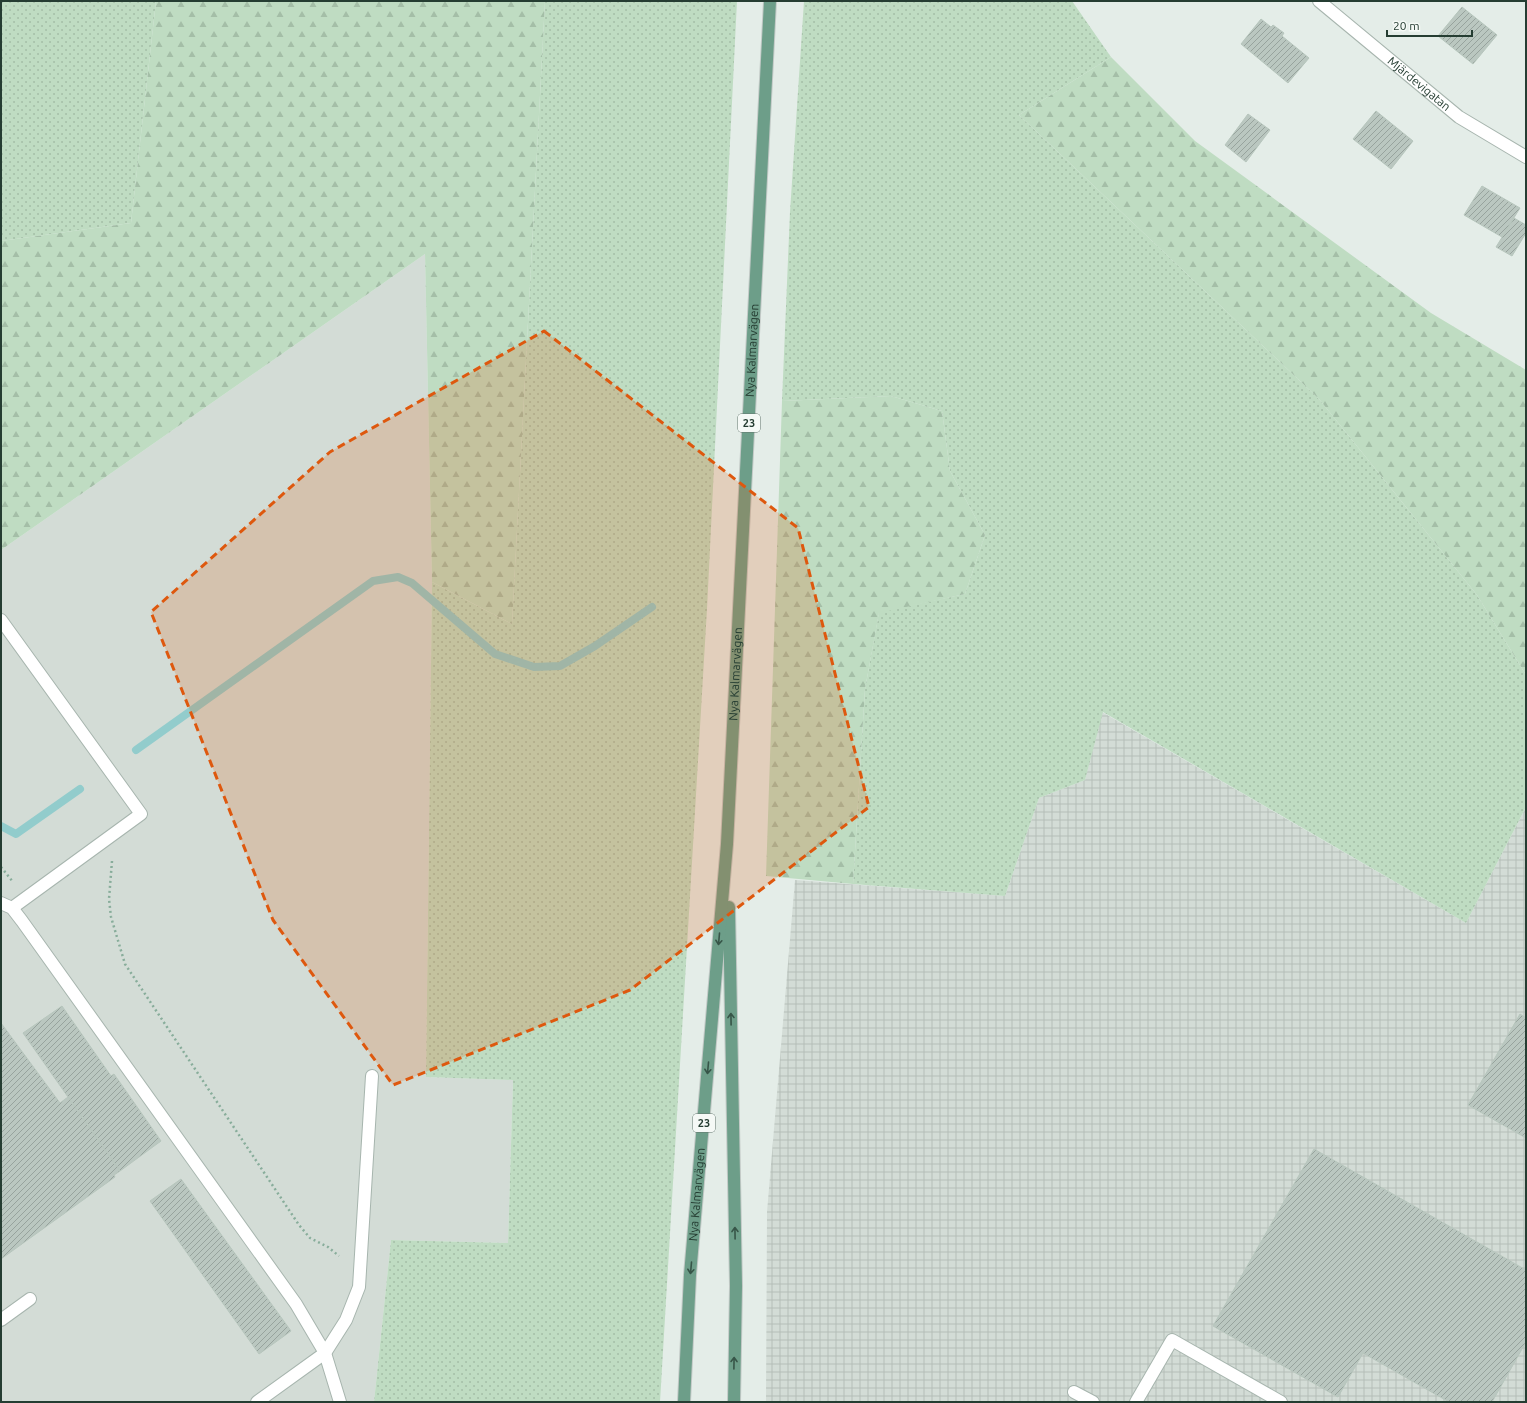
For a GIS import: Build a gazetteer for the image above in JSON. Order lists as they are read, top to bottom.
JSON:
{
  "streets": {
    "main road": ["Nya Kalmarvägen", "23"],
    "street": ["Mjärdevigatan"]
  },
  "scale_bar": "20 m"
}
